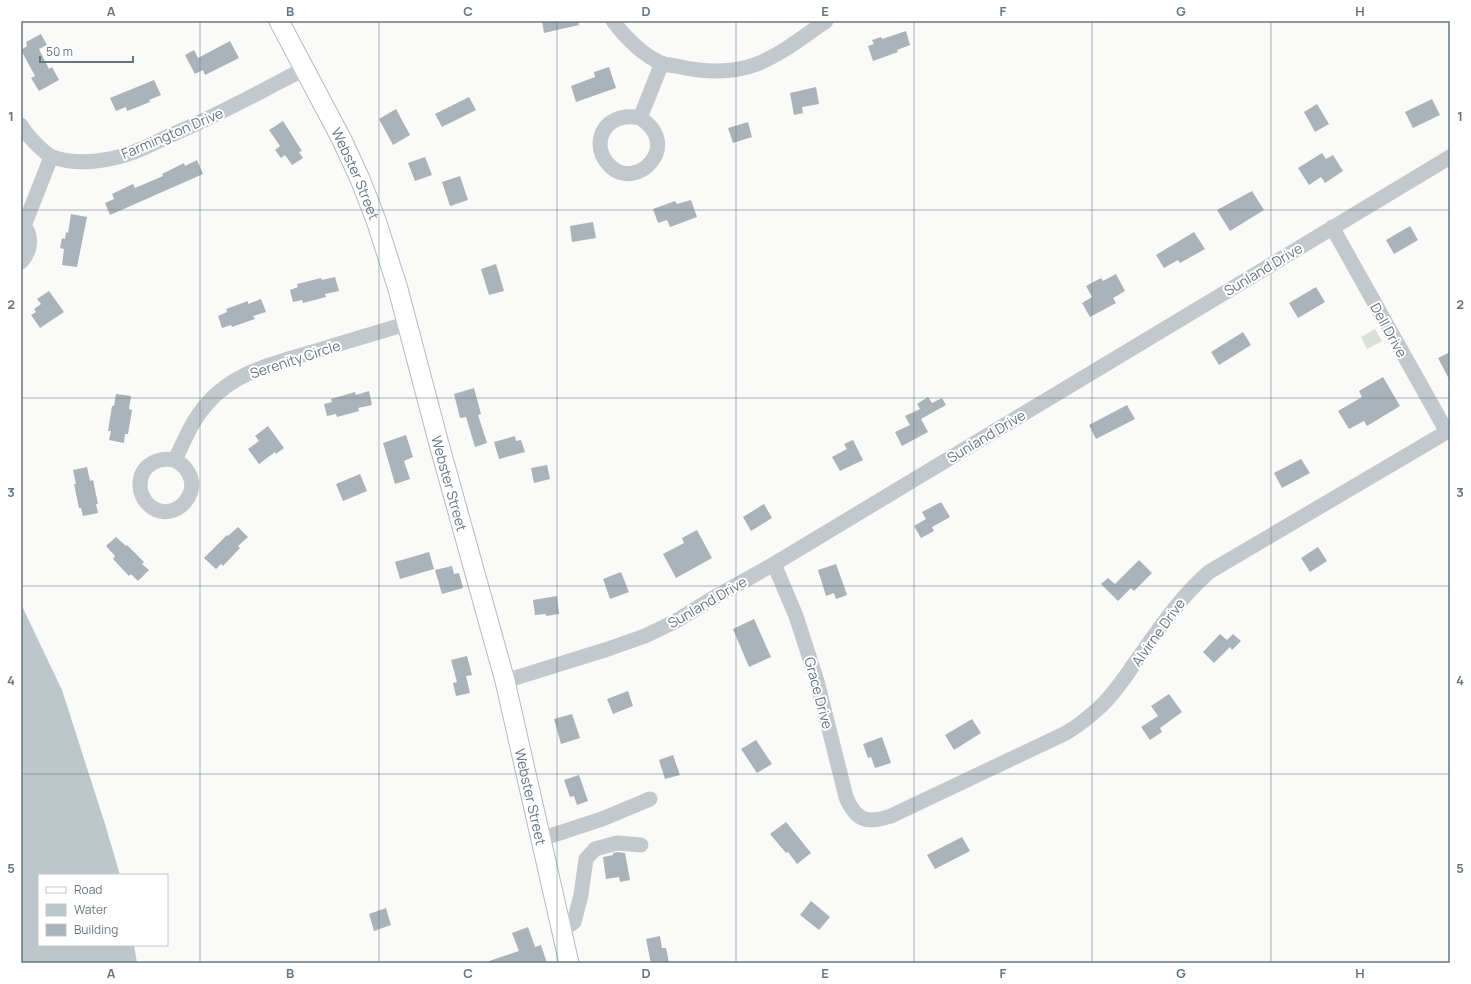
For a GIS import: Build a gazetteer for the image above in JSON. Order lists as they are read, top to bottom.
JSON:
{
  "streets": {
    "main road": ["Webster Street"],
    "street": [
      "Farmington Drive",
      "Sunland Drive",
      "Dell Drive",
      "Serenity Circle",
      "Alvirne Drive",
      "Grace Drive"
    ]
  },
  "crossings": [
    ["Farmington Drive", "Webster Street"],
    ["Webster Street", "Sunland Drive"],
    ["Webster Street", "Serenity Circle"],
    ["Sunland Drive", "Dell Drive"],
    ["Sunland Drive", "Grace Drive"],
    ["Dell Drive", "Alvirne Drive"],
    ["Alvirne Drive", "Grace Drive"]
  ],
  "legend": ["Road", "Water", "Building"],
  "scale_bar": "50 m",
  "grid": {
    "columns": [
      "A",
      "B",
      "C",
      "D",
      "E",
      "F",
      "G",
      "H"
    ],
    "rows": [
      "1",
      "2",
      "3",
      "4",
      "5"
    ]
  }
}
